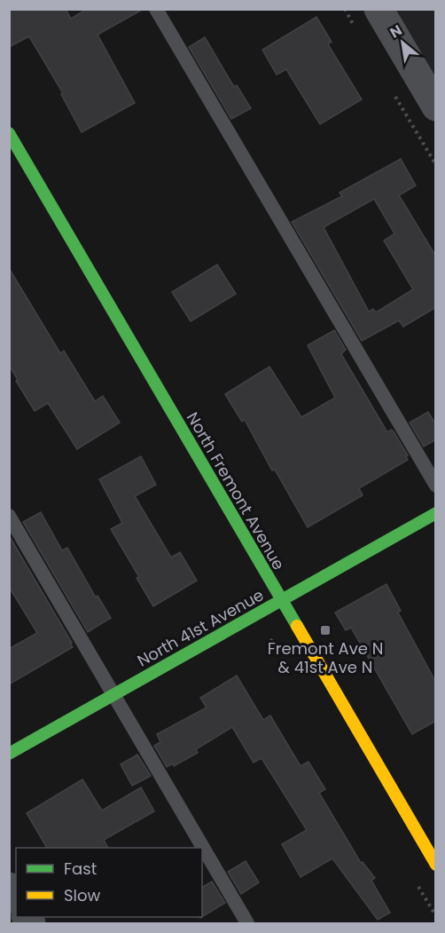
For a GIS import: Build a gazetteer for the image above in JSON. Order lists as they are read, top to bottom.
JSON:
{
  "streets": {
    "street": ["North Fremont Avenue", "North 41st Avenue"]
  },
  "crossings": [
    ["North Fremont Avenue", "North 41st Avenue"]
  ],
  "places": {
    "transit": ["Fremont Ave N & 41st Ave N"]
  },
  "legend": ["Fast", "Slow"],
  "north": "top left"
}
